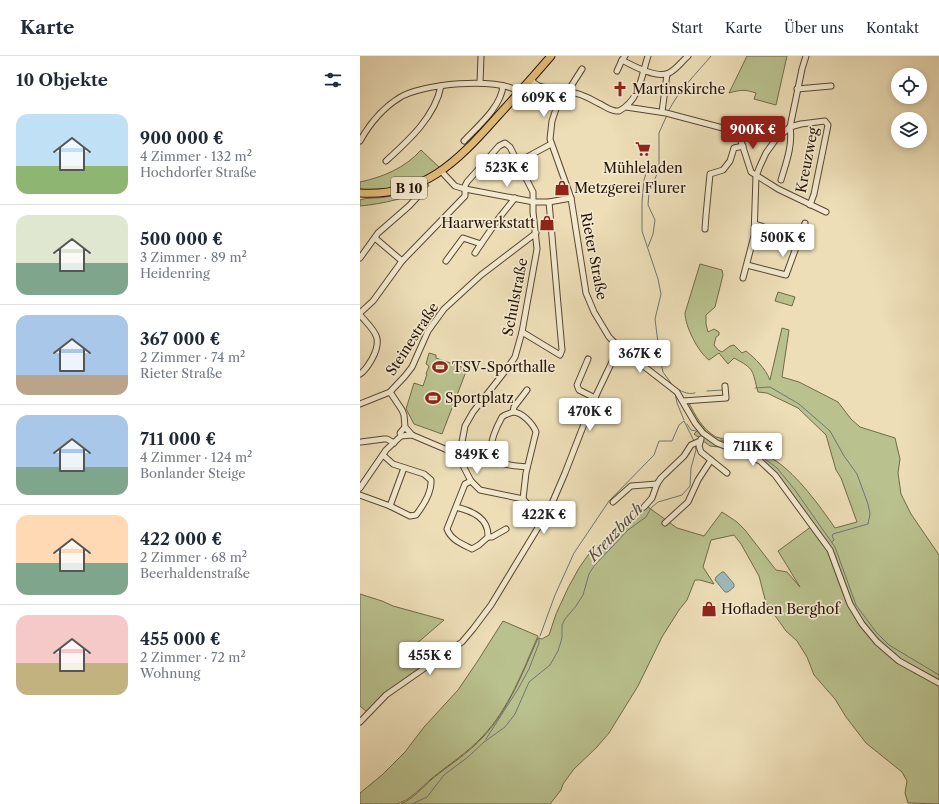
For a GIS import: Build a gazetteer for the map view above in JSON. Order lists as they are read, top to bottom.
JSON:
{
  "streets": {
    "main road": ["B 10"],
    "street": [
      "Kreuzweg",
      "Rieter Straße",
      "Schulstraße",
      "Steinestraße"
    ]
  },
  "crossings": [
    ["Schulstraße", "Steinestraße"]
  ],
  "water": ["Kreuzbach"],
  "places": {
    "church": ["Martinskirche"],
    "supermarket": ["Mühleladen"],
    "shop": ["Metzgerei Flurer", "Haarwerkstatt", "Hofladen Berghof"],
    "sports": ["TSV-Sporthalle", "Sportplatz"]
  },
  "page": {
    "header": "Karte",
    "nav": [
      "Start",
      "Karte",
      "Über uns",
      "Kontakt"
    ],
    "heading": "10 Objekte",
    "price": [
      "609K €",
      "900K €",
      "523K €",
      "500K €",
      "367K €",
      "470K €",
      "711K €",
      "849K €",
      "422K €",
      "455K €"
    ],
    "list": [
      {
        "name": "900 000 €",
        "note": "4 Zimmer · 132 m² · Hochdorfer Straße"
      },
      {
        "name": "500 000 €",
        "note": "3 Zimmer · 89 m² · Heidenring"
      },
      {
        "name": "367 000 €",
        "note": "2 Zimmer · 74 m² · Rieter Straße"
      },
      {
        "name": "711 000 €",
        "note": "4 Zimmer · 124 m² · Bonlander Steige"
      },
      {
        "name": "422 000 €",
        "note": "2 Zimmer · 68 m² · Beerhaldenstraße"
      },
      {
        "name": "455 000 €",
        "note": "2 Zimmer · 72 m² · Wohnung"
      }
    ]
  }
}
